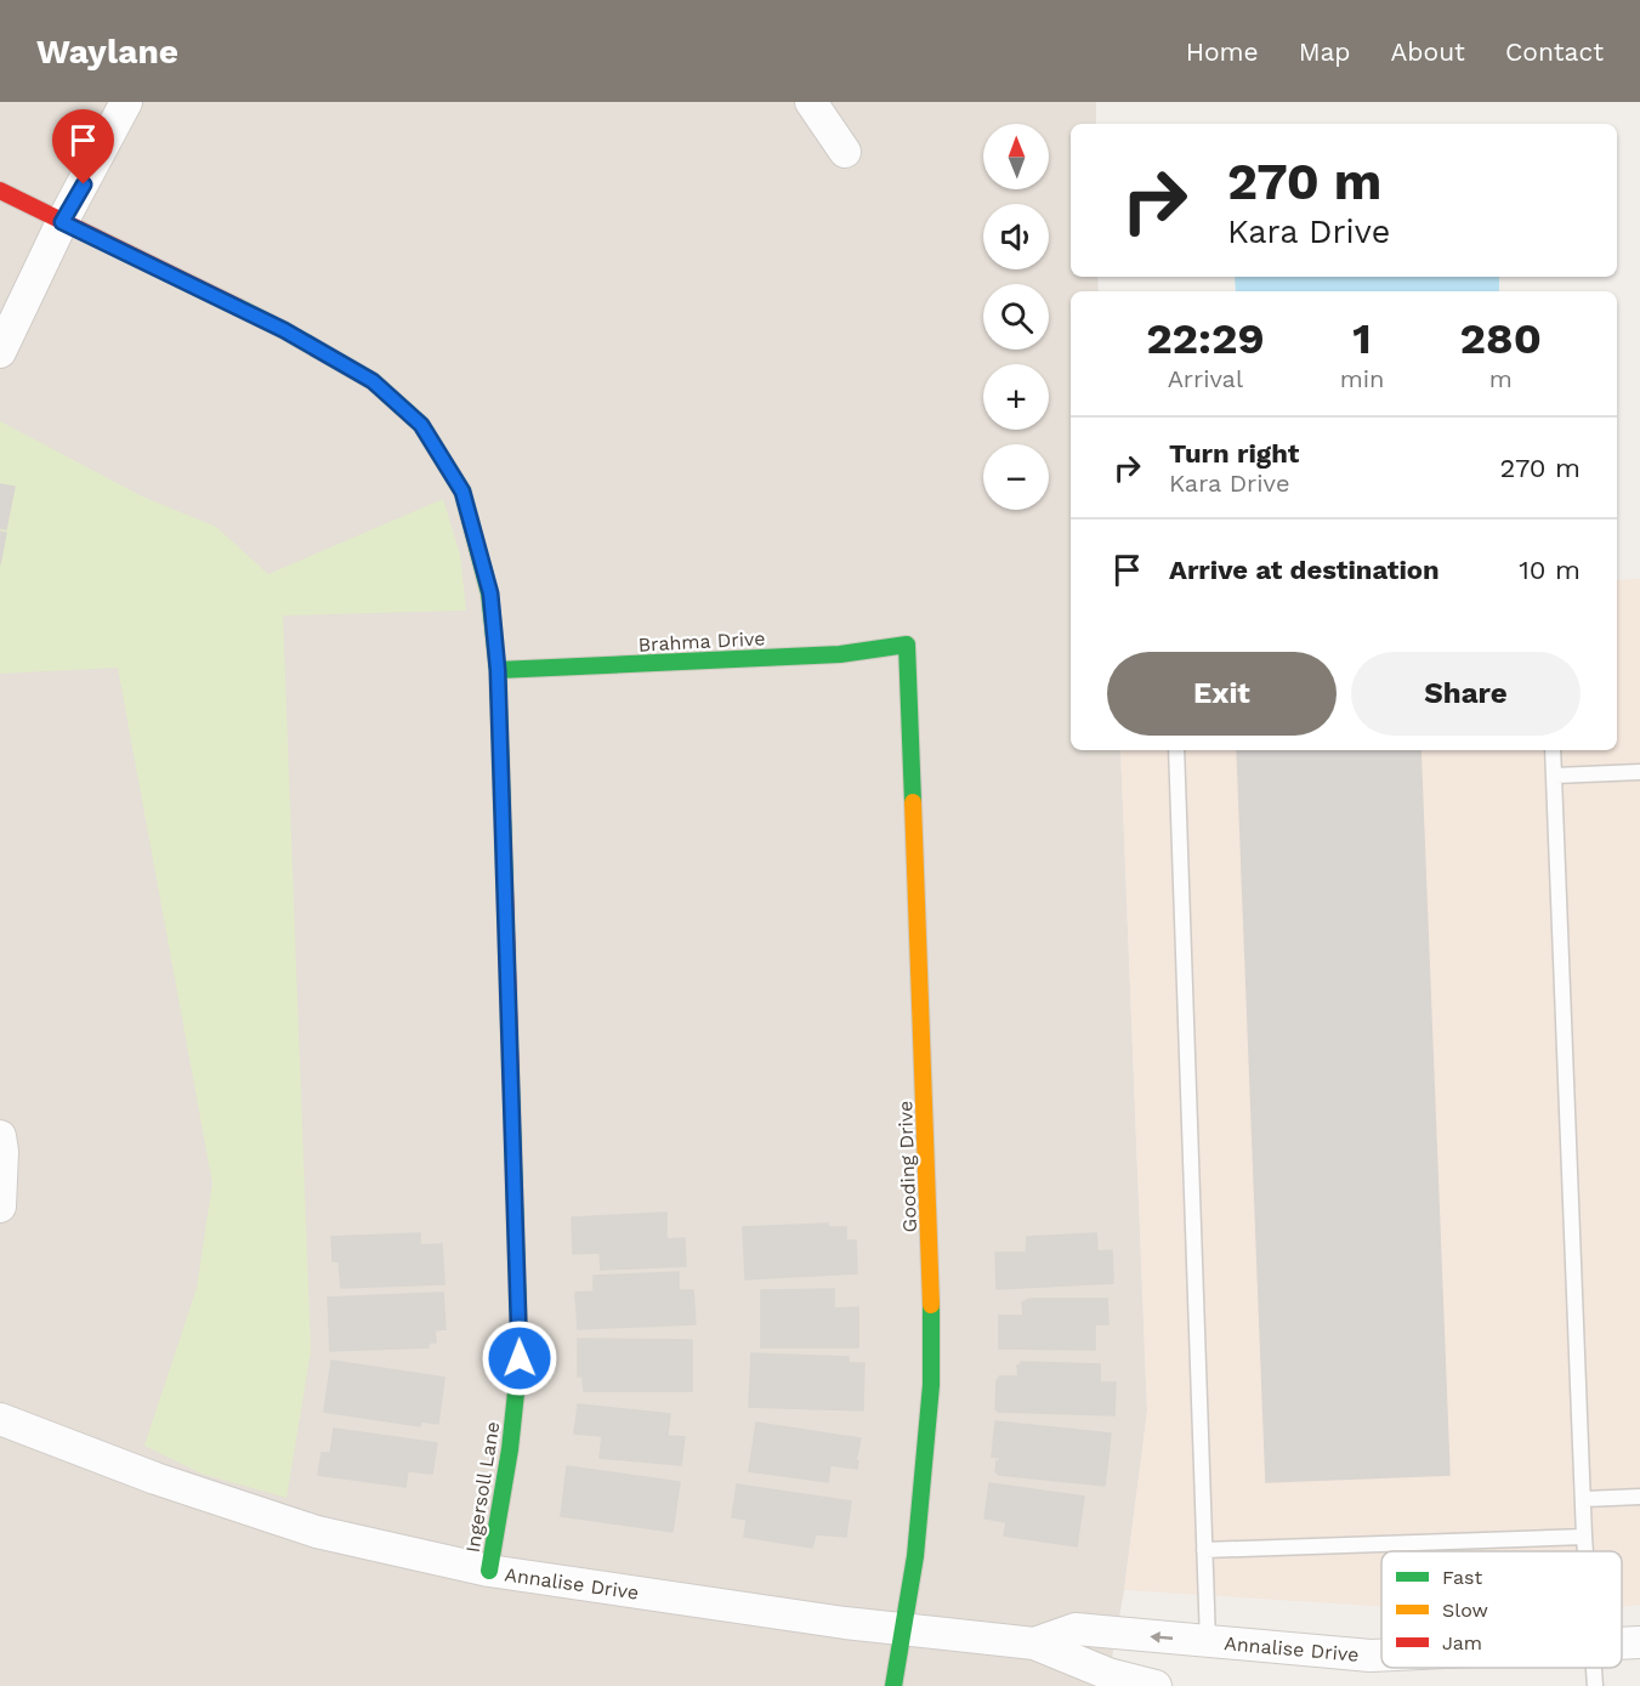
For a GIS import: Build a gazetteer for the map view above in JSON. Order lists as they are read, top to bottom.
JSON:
{
  "streets": {
    "street": [
      "Brahma Drive",
      "Gooding Drive",
      "Ingersoll Lane",
      "Annalise Drive"
    ]
  },
  "crossings": [
    ["Brahma Drive", "Gooding Drive"],
    ["Brahma Drive", "Ingersoll Lane"],
    ["Gooding Drive", "Annalise Drive"],
    ["Ingersoll Lane", "Annalise Drive"]
  ],
  "legend": ["Fast", "Slow", "Jam"],
  "north": "top",
  "page": {
    "header": "Waylane",
    "nav": [
      "Home",
      "Map",
      "About",
      "Contact"
    ],
    "map_buttons": ["+", "−"],
    "turn": ["270 m", "Kara Drive"],
    "eta": [
      "22:29",
      "Arrival",
      "1",
      "min",
      "280",
      "m"
    ],
    "list": [
      {
        "name": "Turn right",
        "note": "Kara Drive",
        "value": "270 m"
      },
      {
        "name": "Arrive at destination",
        "value": "10 m"
      }
    ],
    "buttons": ["Exit", "Share"]
  }
}
